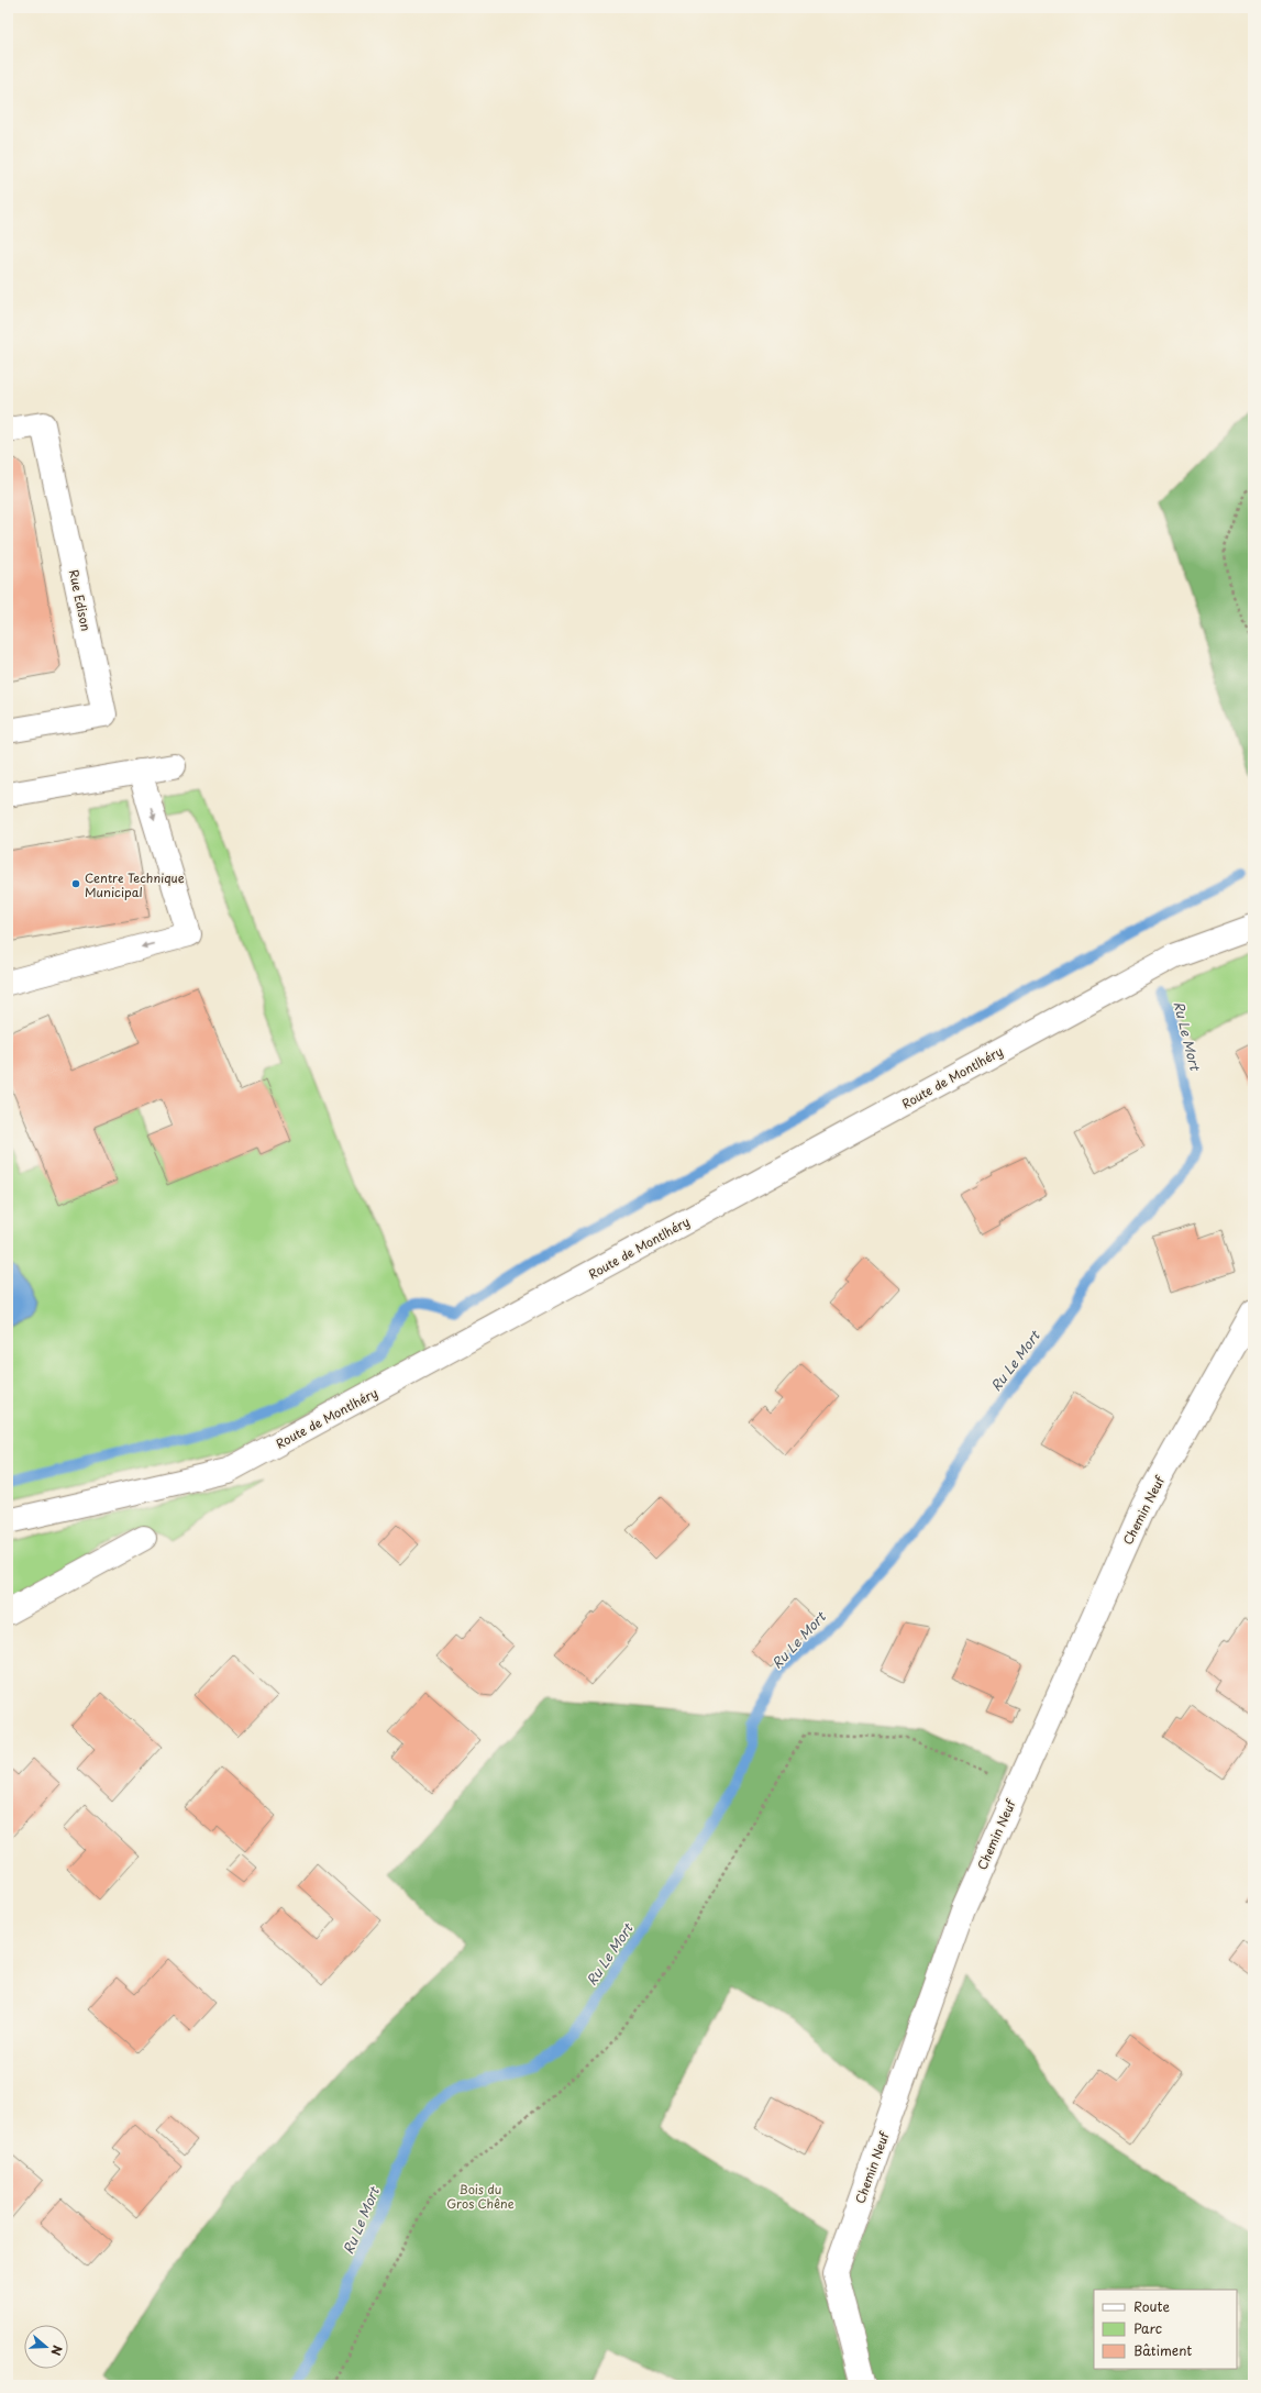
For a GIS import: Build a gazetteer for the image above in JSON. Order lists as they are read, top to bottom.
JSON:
{
  "streets": {
    "street": ["Rue Edison", "Route de Montlhéry", "Chemin Neuf"]
  },
  "water": ["Ru Le Mort"],
  "parks": ["Bois du Gros Chêne"],
  "places": ["Centre Technique Municipal"],
  "legend": ["Route", "Parc", "Bâtiment"],
  "north": "right"
}
